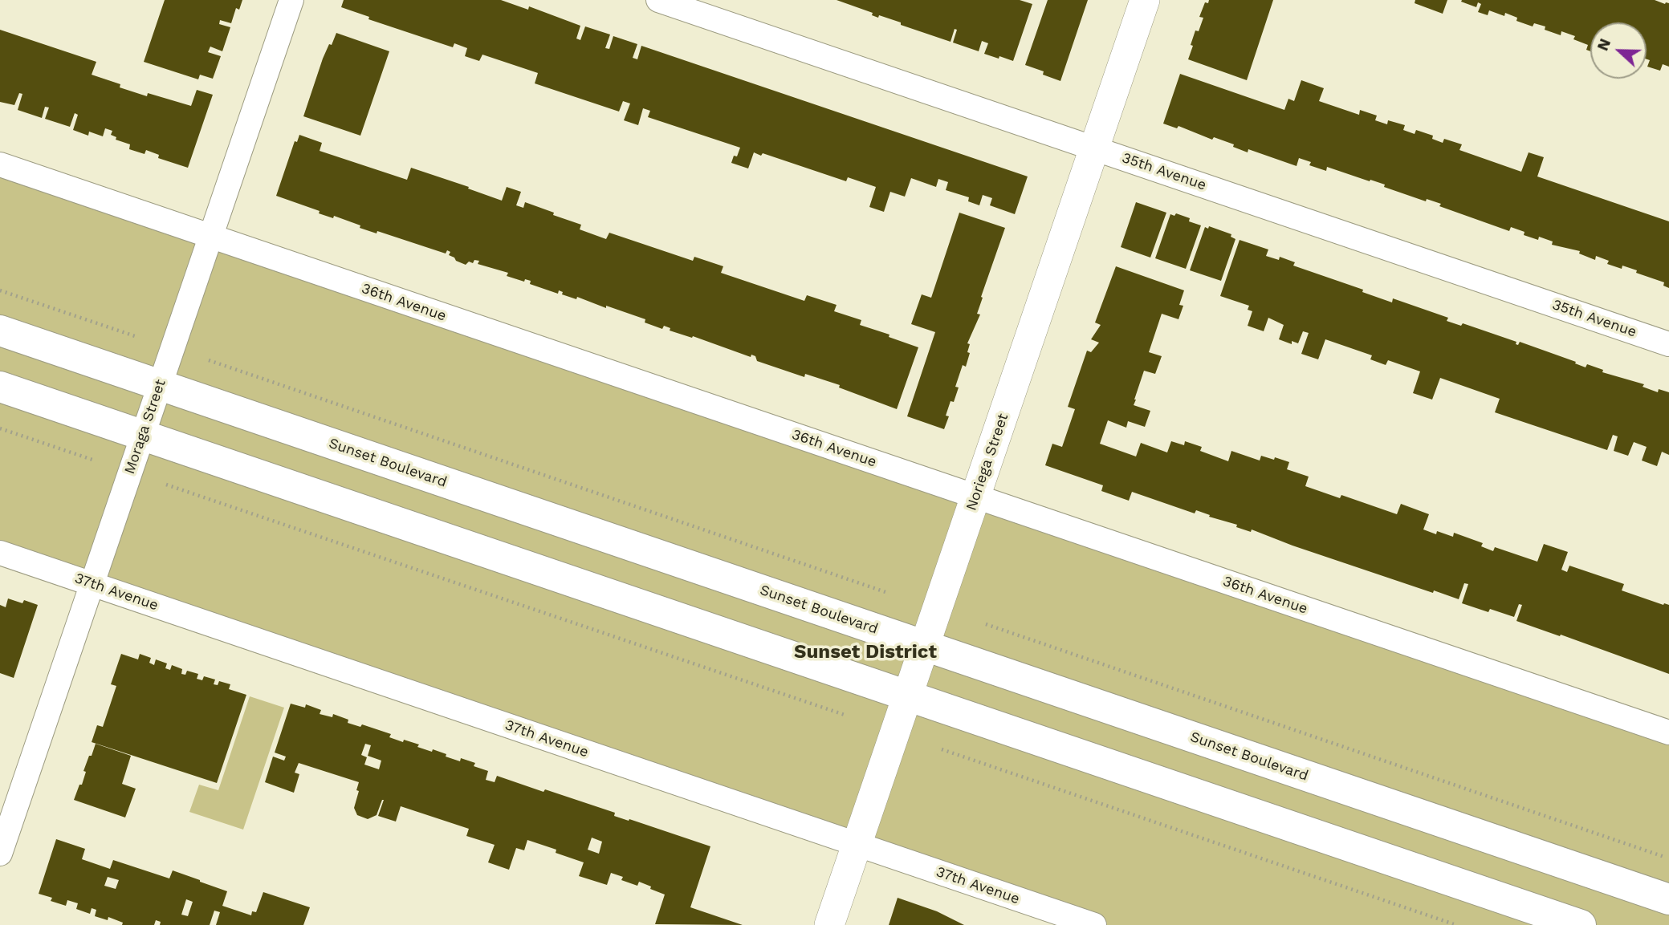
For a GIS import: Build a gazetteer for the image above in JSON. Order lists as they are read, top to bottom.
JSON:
{
  "streets": {
    "main road": ["Sunset Boulevard"],
    "street": [
      "35th Avenue",
      "36th Avenue",
      "Moraga Street",
      "Noriega Street",
      "37th Avenue"
    ]
  },
  "crossings": [
    ["35th Avenue", "Noriega Street"],
    ["36th Avenue", "Moraga Street"],
    ["36th Avenue", "Noriega Street"],
    ["Moraga Street", "Sunset Boulevard"],
    ["Moraga Street", "37th Avenue"],
    ["Noriega Street", "Sunset Boulevard"],
    ["Noriega Street", "37th Avenue"]
  ],
  "districts": ["Sunset District"],
  "north": "left"
}
